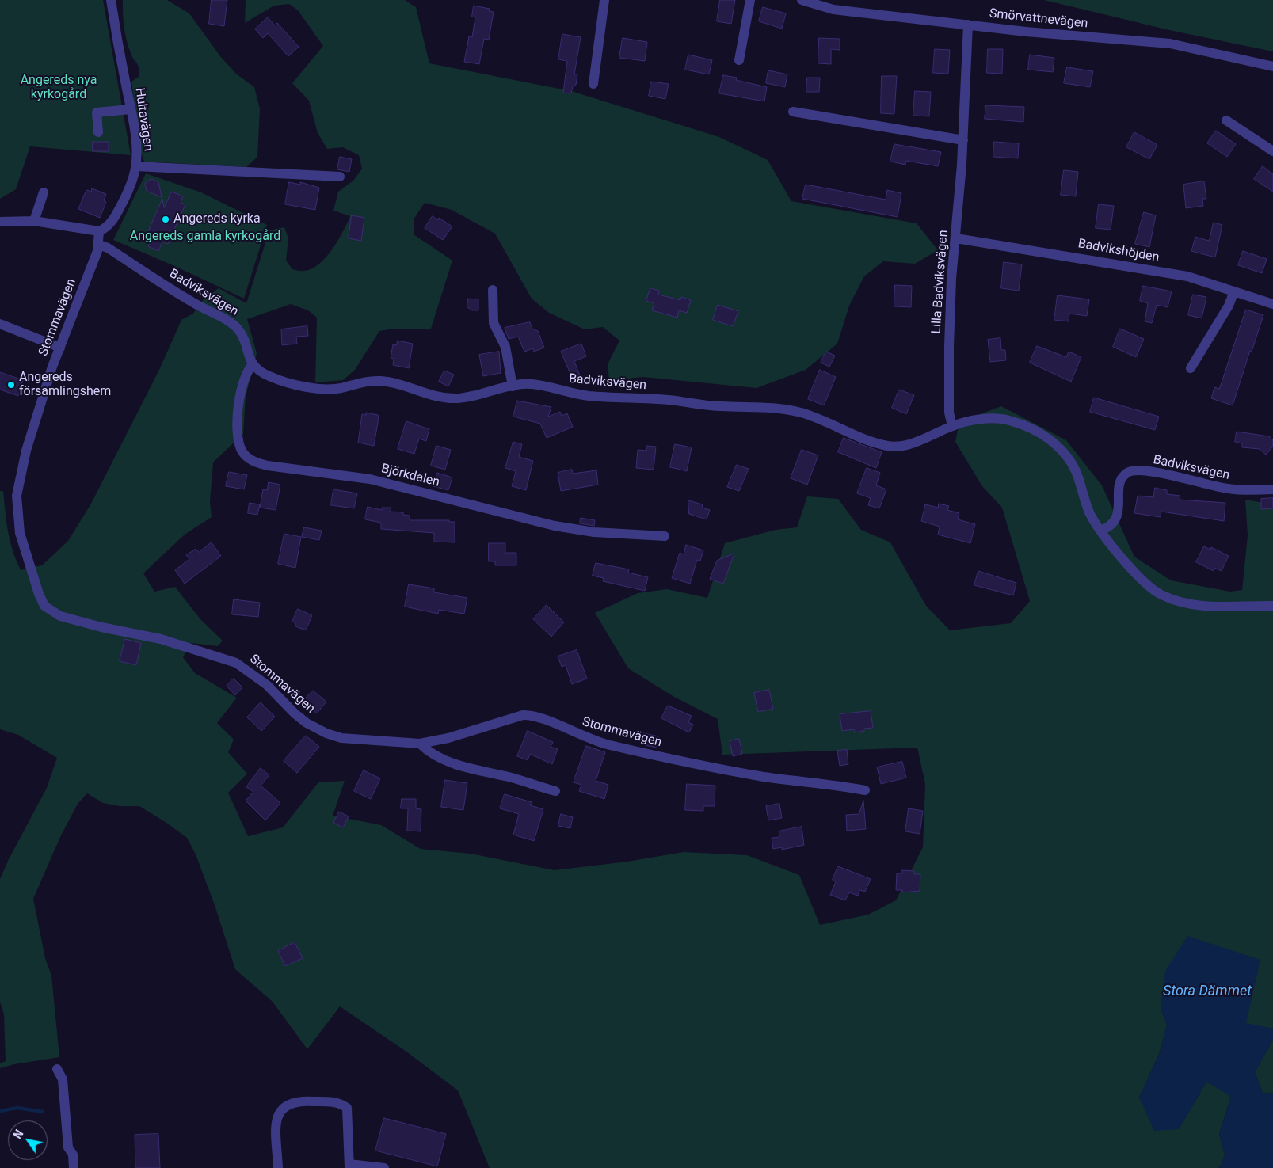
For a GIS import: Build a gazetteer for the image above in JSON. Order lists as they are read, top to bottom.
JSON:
{
  "streets": {
    "street": [
      "Smörvattnevägen",
      "Hultavägen",
      "Badvikshöjden",
      "Lilla Badviksvägen",
      "Badviksvägen",
      "Stommavägen",
      "Björkdalen"
    ]
  },
  "crossings": [
    ["Smörvattnevägen", "Lilla Badviksvägen"],
    ["Hultavägen", "Stommavägen"],
    ["Badvikshöjden", "Lilla Badviksvägen"],
    ["Lilla Badviksvägen", "Badviksvägen"],
    ["Badviksvägen", "Stommavägen"],
    ["Badviksvägen", "Björkdalen"]
  ],
  "water": ["Stora Dämmet"],
  "parks": ["Angereds nya kyrkogård", "Angereds gamla kyrkogård"],
  "places": ["Angereds kyrka", "Angereds församlingshem"],
  "north": "top left"
}
